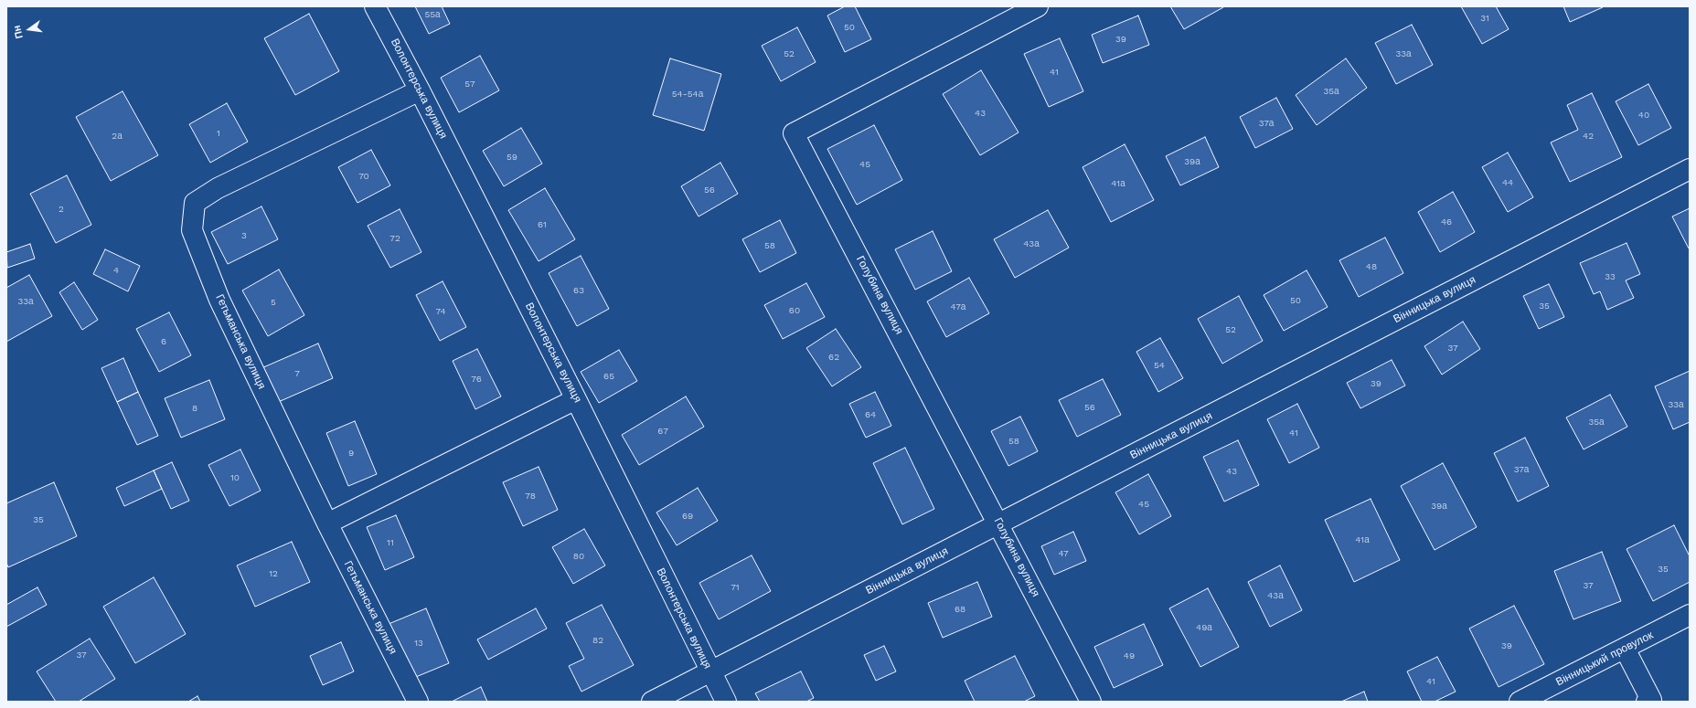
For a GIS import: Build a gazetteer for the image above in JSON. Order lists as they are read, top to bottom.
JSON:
{
  "streets": {
    "street": [
      "Волонтерська вулиця",
      "Голубина вулиця",
      "Вінницька вулиця",
      "Гетьманська вулиця",
      "Вінницький провулок"
    ]
  },
  "crossings": [
    ["Волонтерська вулиця", "Вінницька вулиця"],
    ["Волонтерська вулиця", "Гетьманська вулиця"],
    ["Голубина вулиця", "Вінницька вулиця"]
  ],
  "house_numbers": [
    "55а",
    "31",
    "50",
    "39",
    "52",
    "33а",
    "41",
    "57",
    "35а",
    "54-54а",
    "43",
    "40",
    "37а",
    "1",
    "2а",
    "42",
    "59",
    "39а",
    "45",
    "70",
    "44",
    "41а",
    "56",
    "2",
    "46",
    "61",
    "3",
    "72",
    "43а",
    "58",
    "48",
    "4",
    "33",
    "63",
    "50",
    "33а",
    "5",
    "35",
    "47а",
    "60",
    "74",
    "52",
    "6",
    "37",
    "62",
    "54",
    "7",
    "65",
    "76",
    "39",
    "33а",
    "56",
    "8",
    "64",
    "35а",
    "67",
    "41",
    "58",
    "9",
    "37а",
    "43",
    "10",
    "78",
    "45",
    "39а",
    "69",
    "35",
    "41а",
    "11",
    "47",
    "80",
    "35",
    "12",
    "37",
    "71",
    "43а",
    "68",
    "49а",
    "82",
    "13",
    "39",
    "37",
    "49",
    "41"
  ],
  "north": "left"
}
